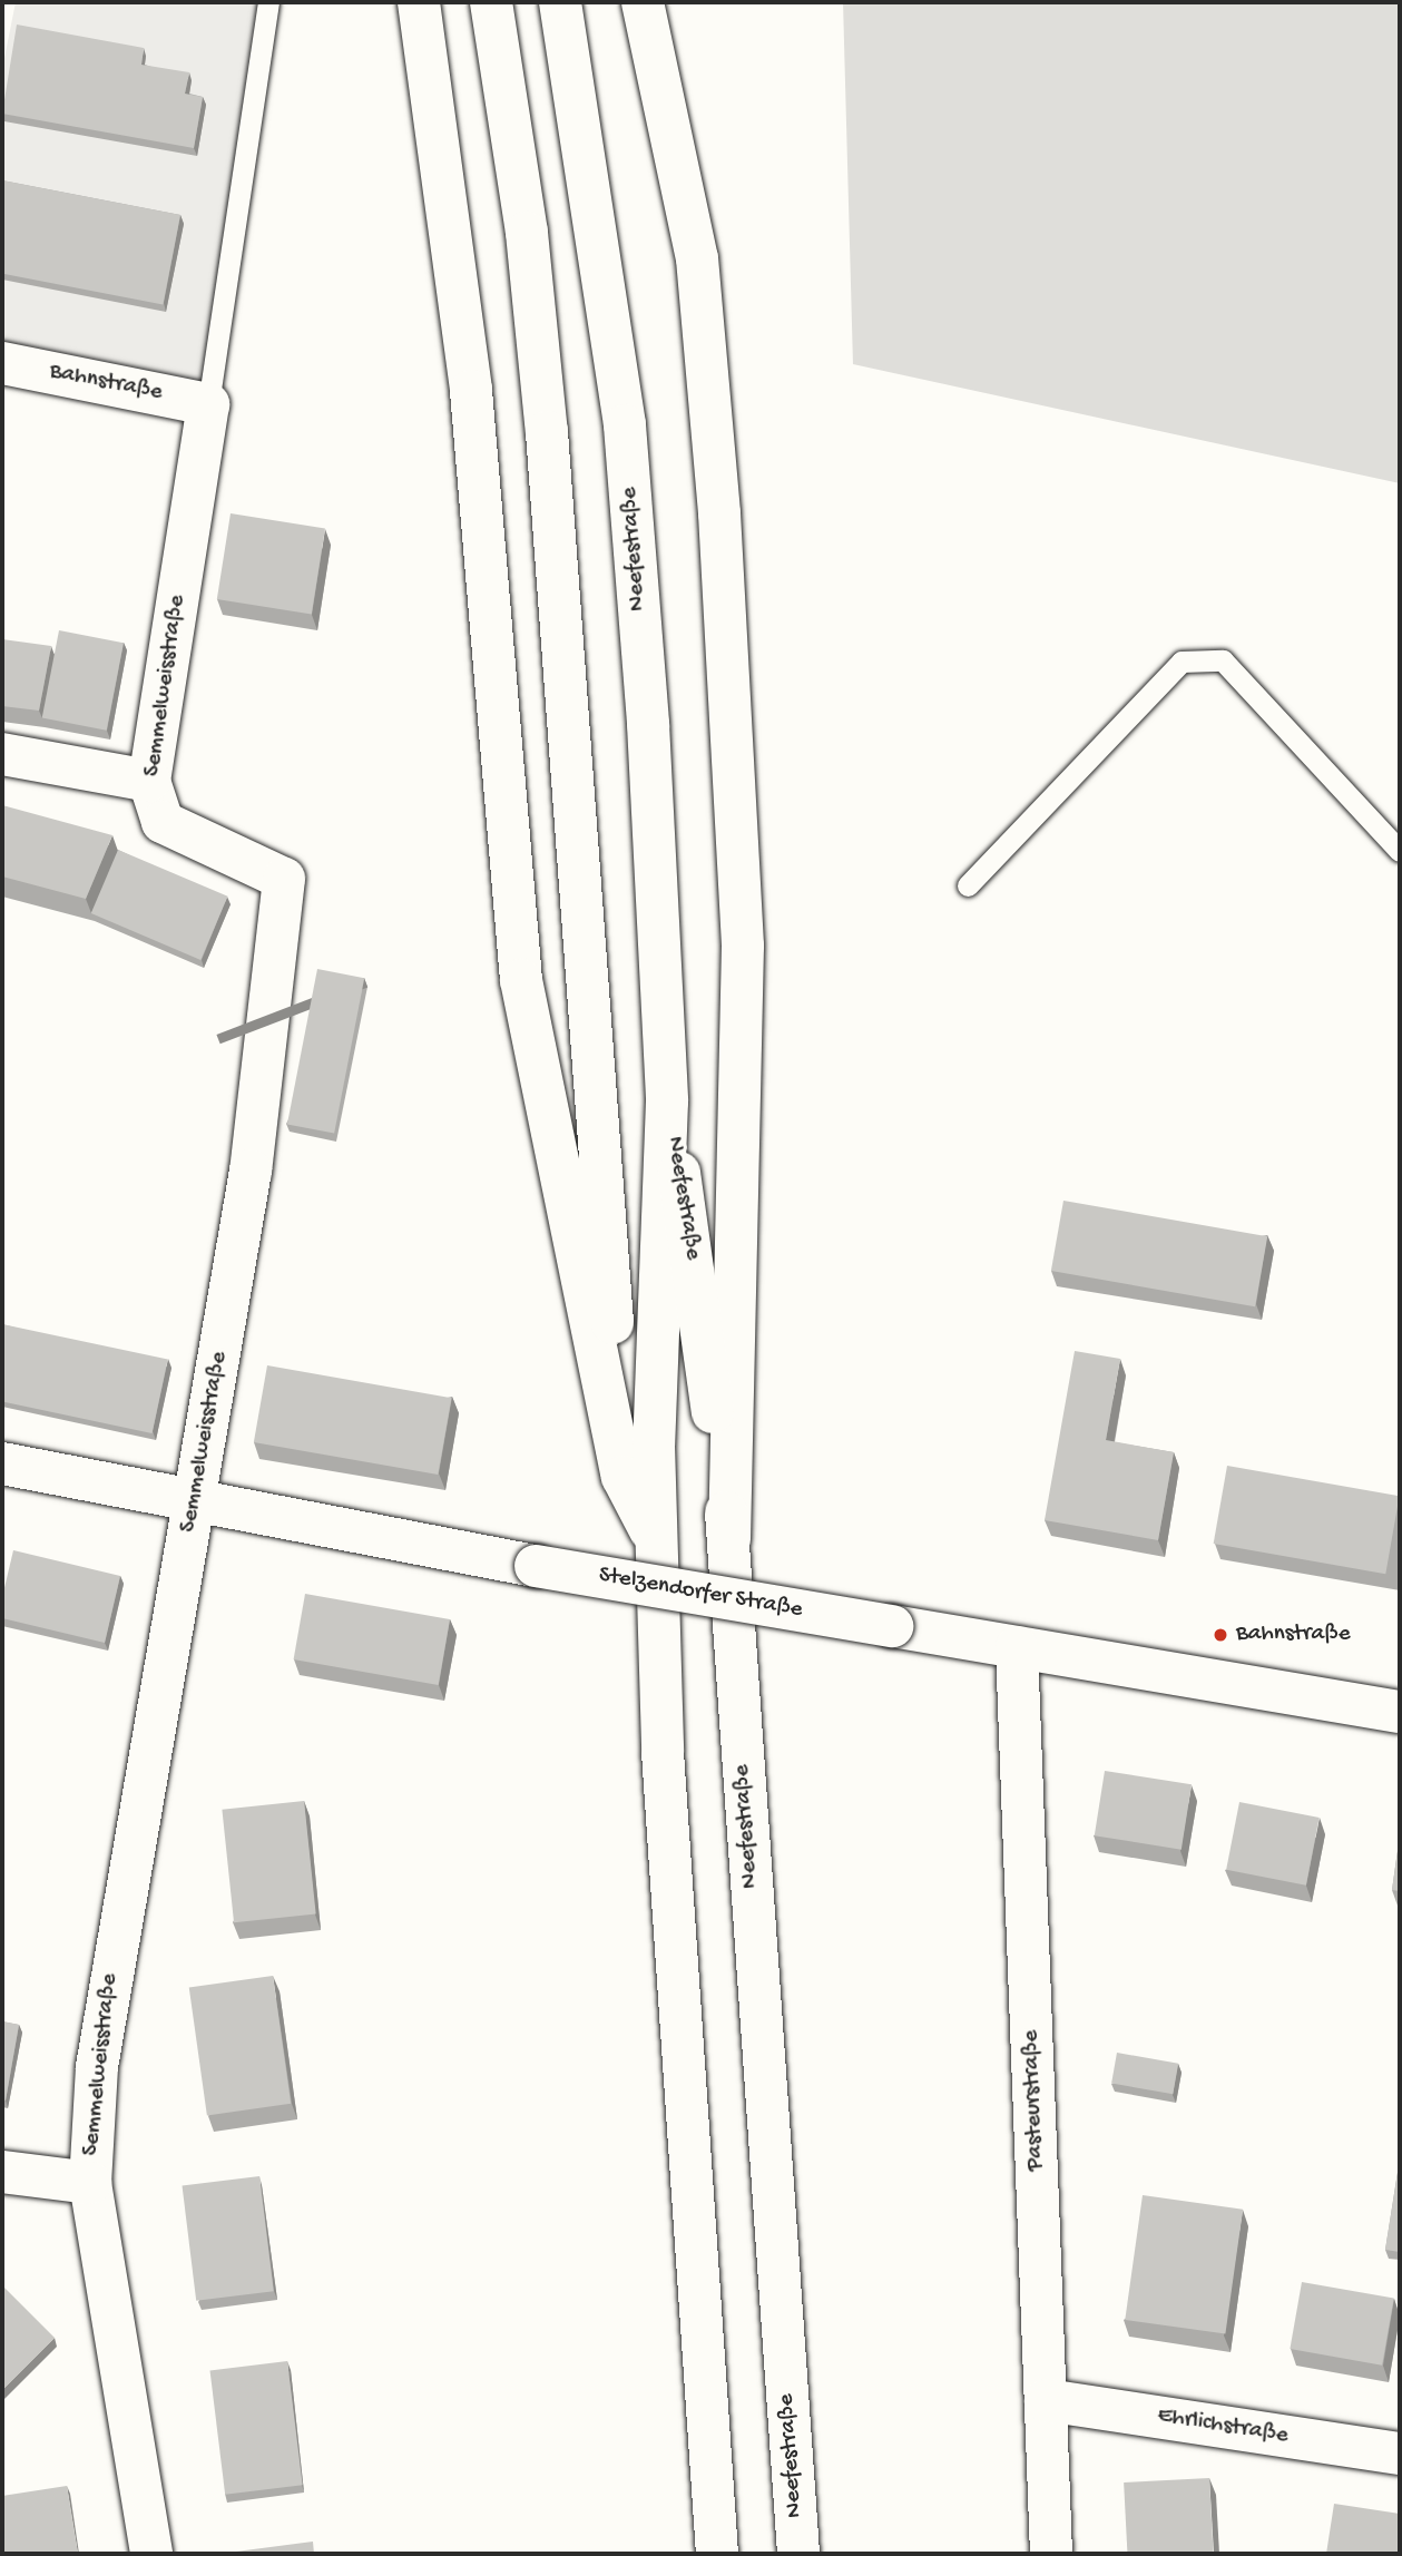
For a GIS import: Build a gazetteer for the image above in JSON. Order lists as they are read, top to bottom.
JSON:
{
  "streets": {
    "main road": [
      "Bahnstraße",
      "Neefestraße",
      "Semmelweisstraße",
      "Stelzendorfer Straße",
      "Pasteurstraße",
      "Ehrlichstraße"
    ]
  },
  "crossings": [
    ["Bahnstraße", "Semmelweisstraße"],
    ["Semmelweisstraße", "Stelzendorfer Straße"],
    ["Stelzendorfer Straße", "Pasteurstraße"],
    ["Pasteurstraße", "Ehrlichstraße"]
  ],
  "places": ["Bahnstraße"]
}
